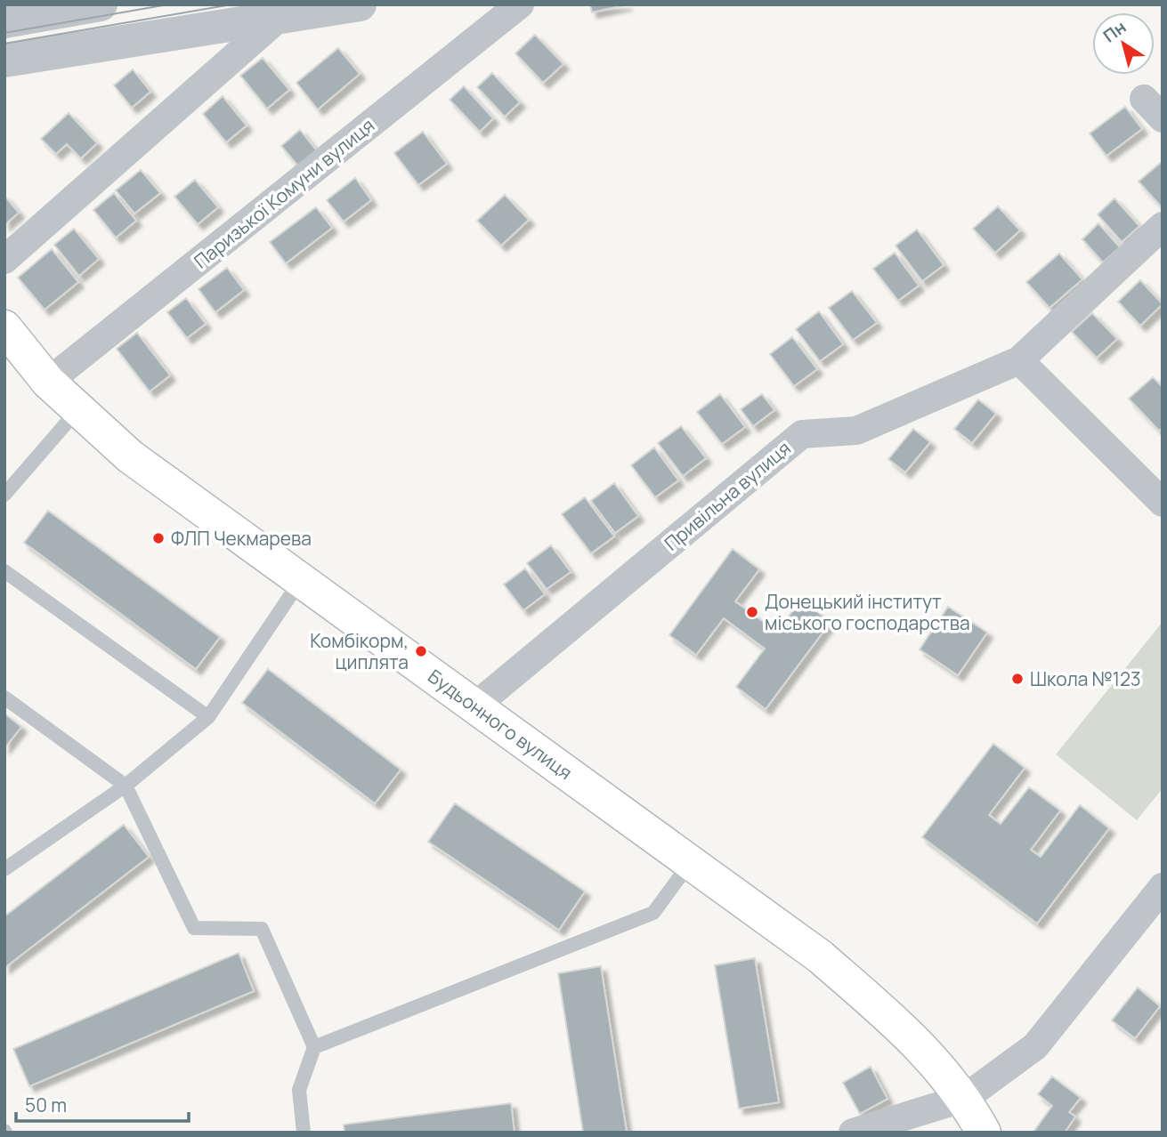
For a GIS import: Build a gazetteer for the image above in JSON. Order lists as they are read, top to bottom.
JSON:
{
  "streets": {
    "main road": ["Будьонного вулиця"],
    "street": ["Паризької Комуни вулиця", "Привільна вулиця"]
  },
  "crossings": [
    ["Паризької Комуни вулиця", "Будьонного вулиця"],
    ["Привільна вулиця", "Будьонного вулиця"]
  ],
  "places": [
    "ФЛП Чекмарева",
    "Донецький інститут міського господарства",
    "Комбікорм, циплята",
    "Школа №123"
  ],
  "scale_bar": "50 m",
  "north": "top left"
}
